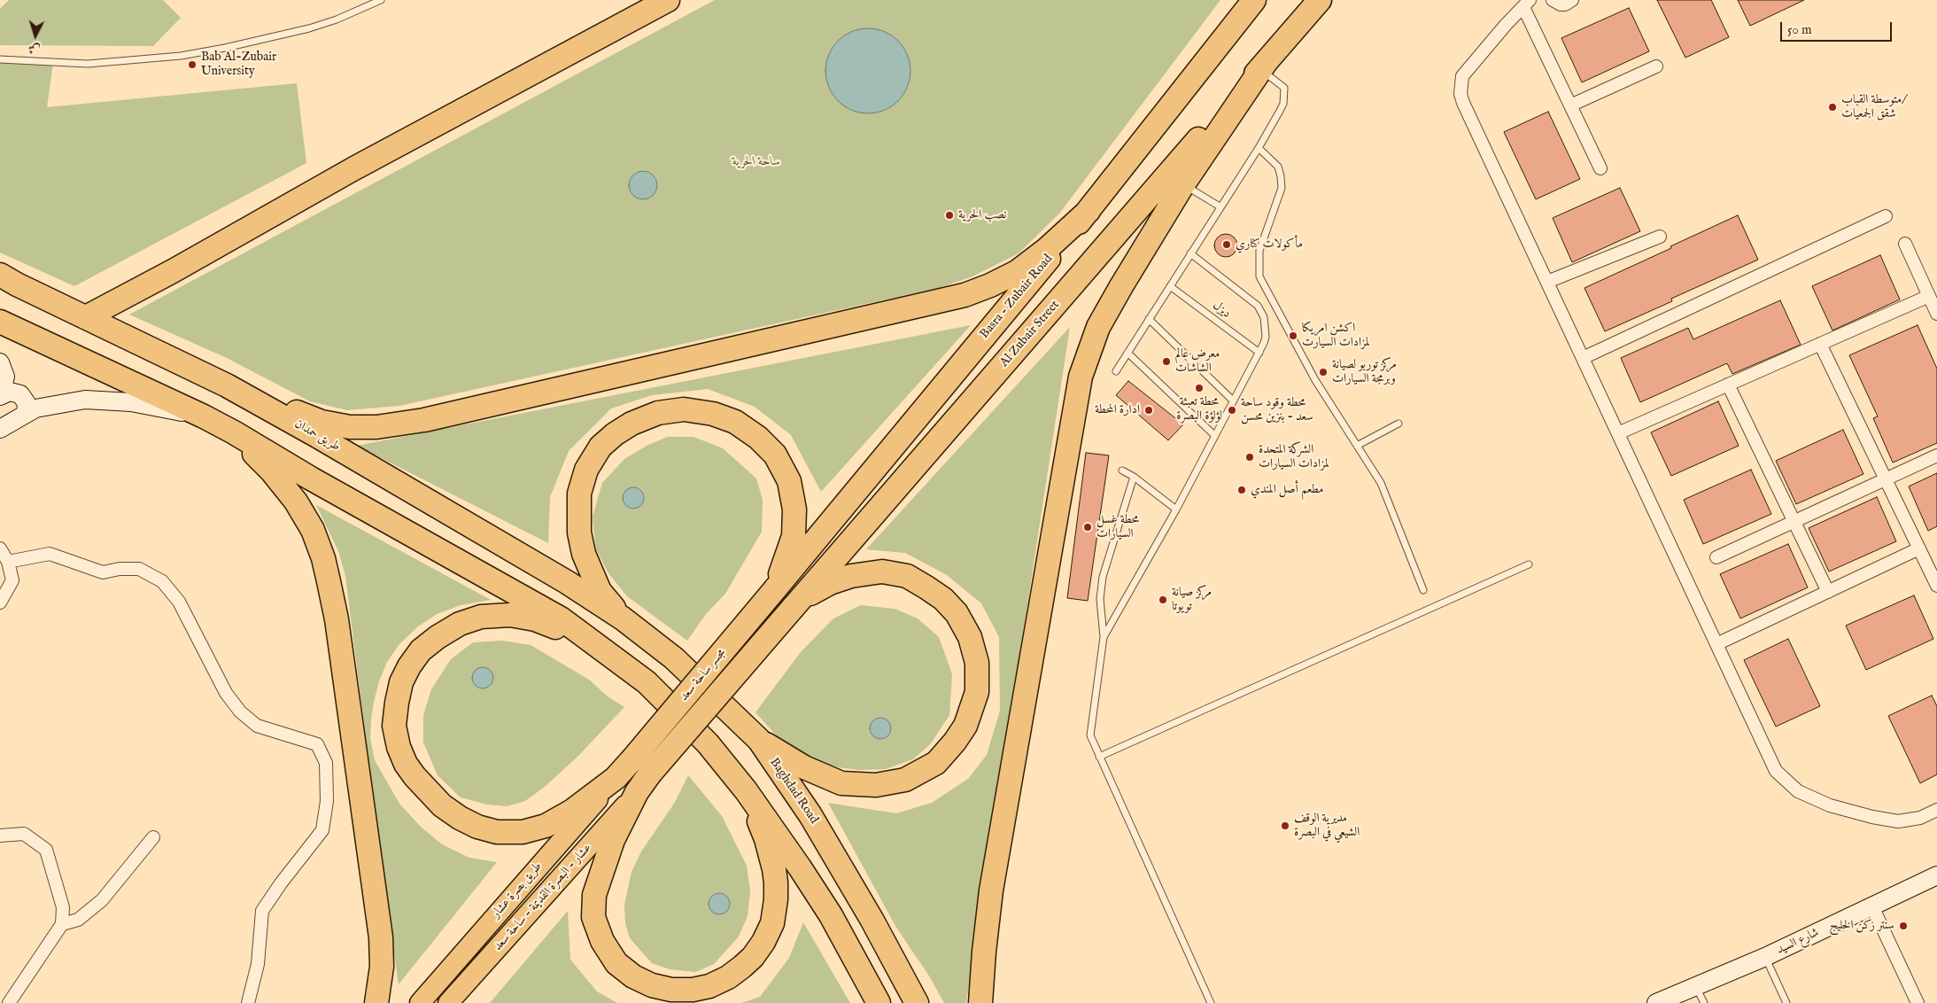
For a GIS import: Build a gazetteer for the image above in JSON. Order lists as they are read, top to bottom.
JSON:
{
  "streets": {
    "highway": [
      "Basra - Zubair Road",
      "Al Zubair Street",
      "طريق حمدان",
      "مجسر ساحة سعد",
      "Baghdad Road"
    ],
    "main road": ["طريق بصرة عشار", "عشار - البصرة القديمة - ساحة سعد"],
    "street": ["شارع السيد"],
    "lane": ["ديزل"]
  },
  "crossings": [
    ["Basra - Zubair Road", "مجسر ساحة سعد"],
    ["Al Zubair Street", "مجسر ساحة سعد"],
    ["طريق حمدان", "Baghdad Road"],
    ["مجسر ساحة سعد", "طريق بصرة عشار"],
    ["مجسر ساحة سعد", "عشار - البصرة القديمة - ساحة سعد"]
  ],
  "parks": ["ساحة الحرية"],
  "places": [
    "Bab Al-Zubair University",
    "متوسطة القباب/ شقق الجمعيات",
    "نصب الحرية",
    "مأكولات كناري",
    "اكشن امريكا لمزادات السيارت",
    "معرض عالم الشاشات",
    "مركز توربو لصيانة وبرمجة السيارات",
    "محطة تعبئة لؤلؤة البصرة",
    "ادارة المحطة",
    "محطة وقود ساحة سعد - بنزين محسن",
    "الشركة المتحدة لمزادات السيارات",
    "مطعم أصل المندي",
    "محطة غسل السيارات",
    "مركز صيانة تويوتا",
    "مديرية الوقف الشيعي في البصرة",
    "سنتر ركن الخليج"
  ],
  "scale_bar": "50 m",
  "north": "bottom"
}
